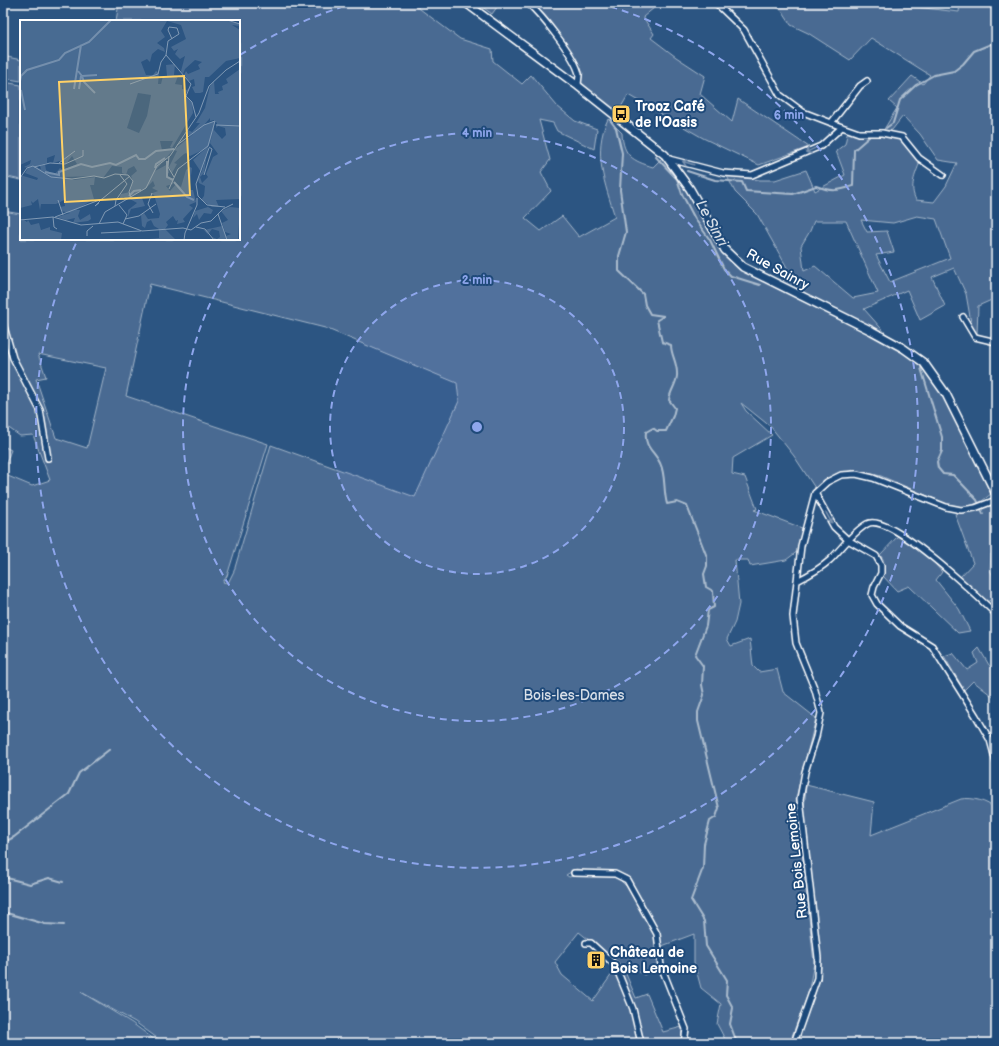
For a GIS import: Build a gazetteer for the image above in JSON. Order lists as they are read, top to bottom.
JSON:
{
  "streets": {
    "street": ["Rue Sainry", "Rue Bois Lemoine"]
  },
  "water": ["Le Sinri"],
  "parks": ["Bois-les-Dames"],
  "places": {
    "bus stop": ["Trooz Café de l'Oasis"],
    "building": ["Château de Bois Lemoine"]
  },
  "rings": ["6 min", "4 min", "2 min"]
}
